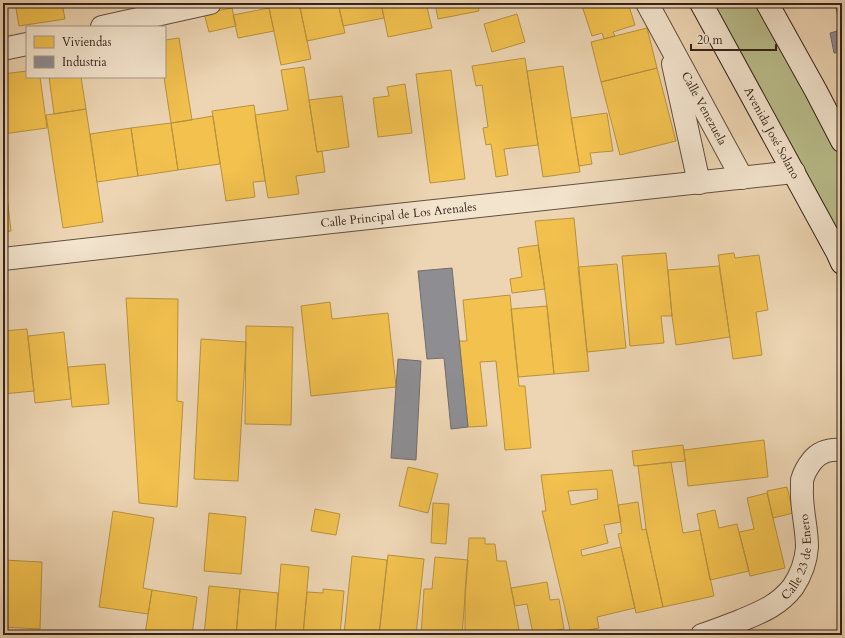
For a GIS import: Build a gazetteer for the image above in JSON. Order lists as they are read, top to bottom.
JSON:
{
  "streets": {
    "street": [
      "Calle Venezuela",
      "Avenida José Solano",
      "Calle Principal de Los Arenales",
      "Calle 23 de Enero"
    ]
  },
  "crossings": [
    ["Calle Venezuela", "Calle Principal de Los Arenales"],
    ["Avenida José Solano", "Calle Principal de Los Arenales"]
  ],
  "legend": ["Viviendas", "Industria"],
  "scale_bar": "20 m"
}
